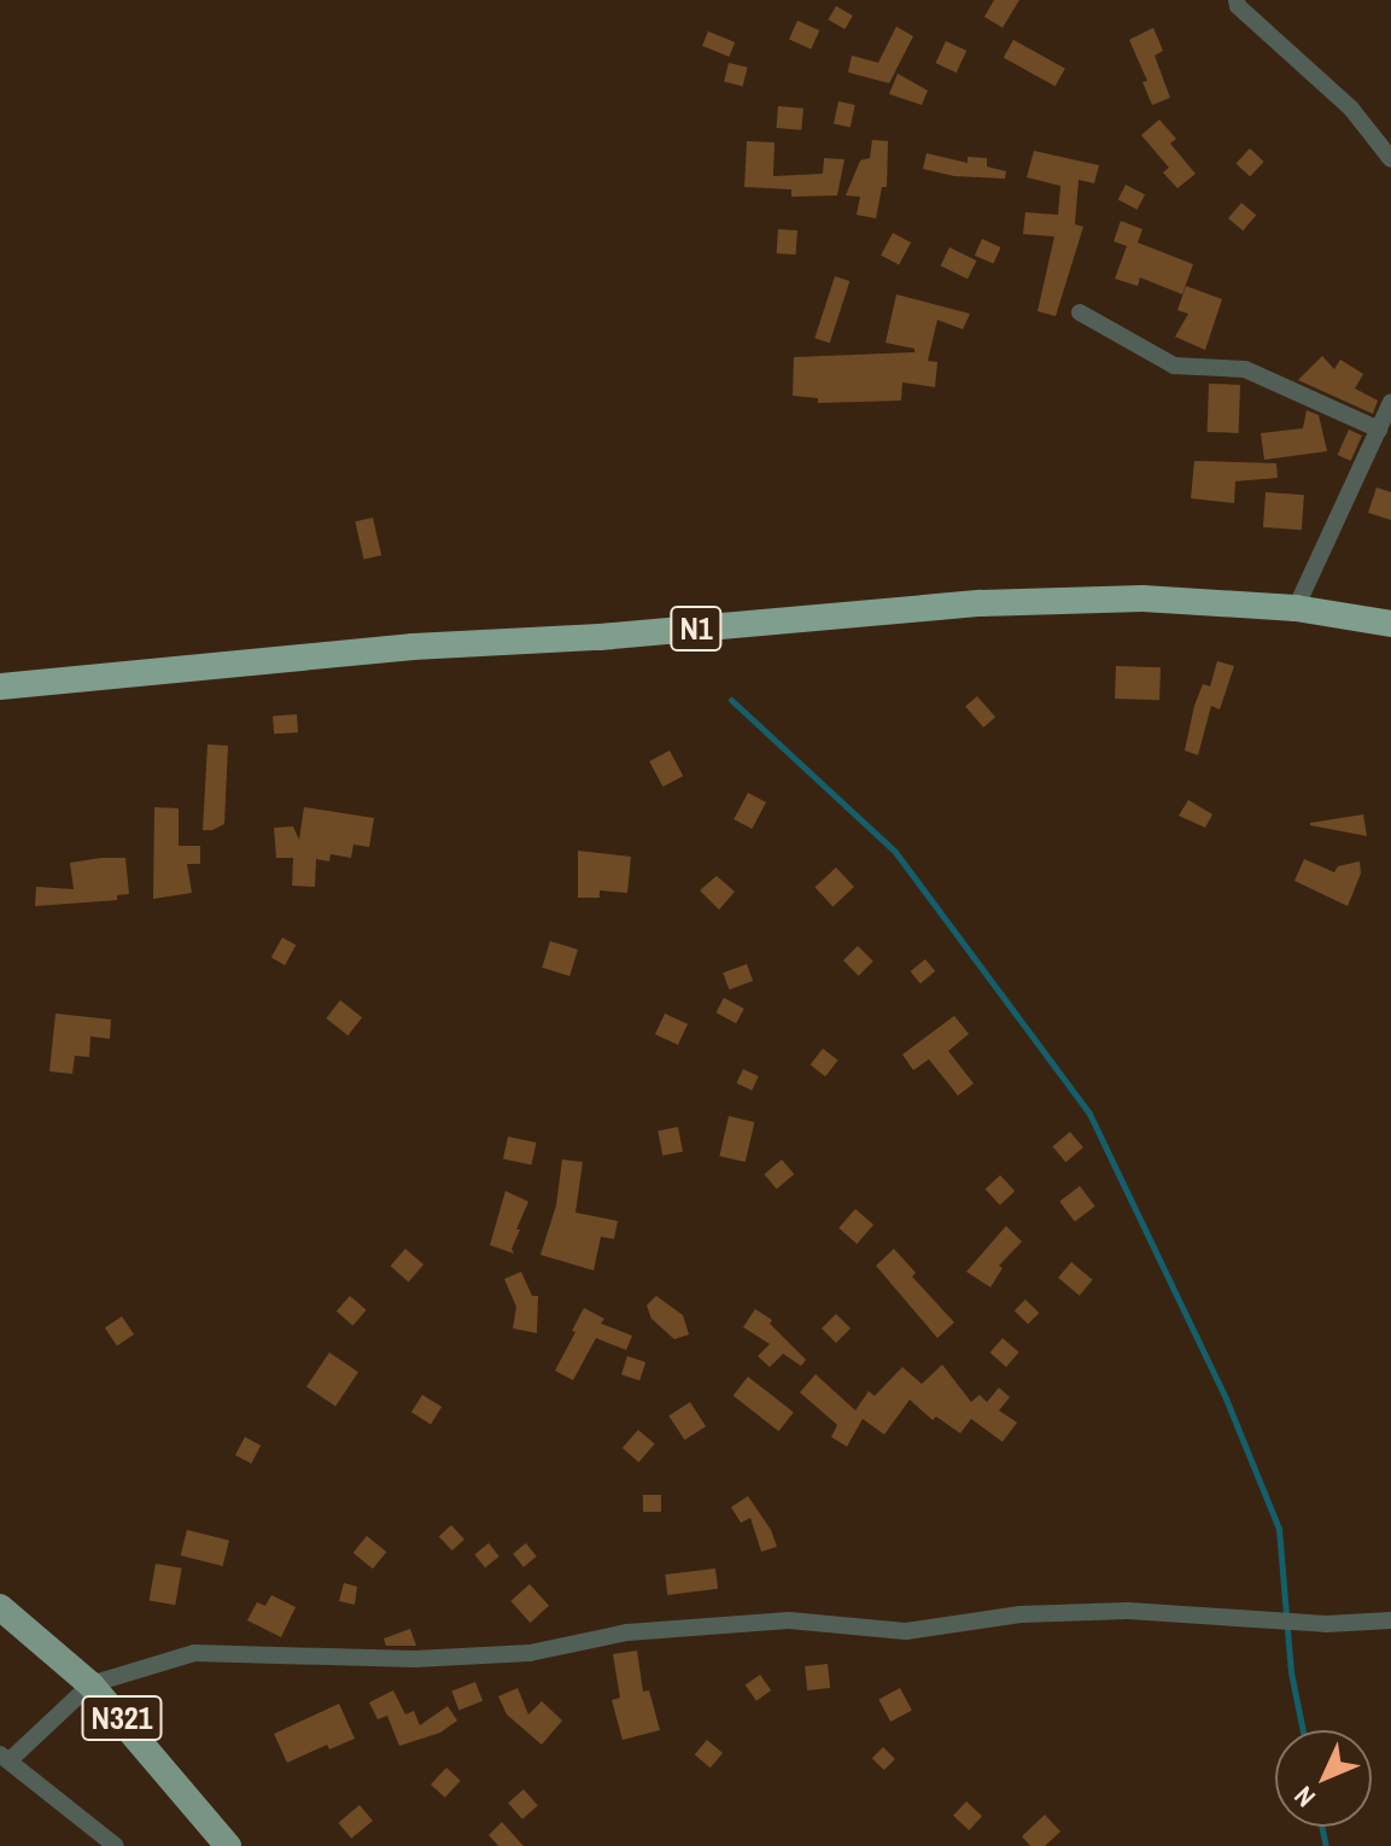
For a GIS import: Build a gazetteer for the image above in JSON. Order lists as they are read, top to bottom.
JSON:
{
  "streets": {
    "highway": ["N1"],
    "main road": ["N321"]
  },
  "north": "bottom left"
}
